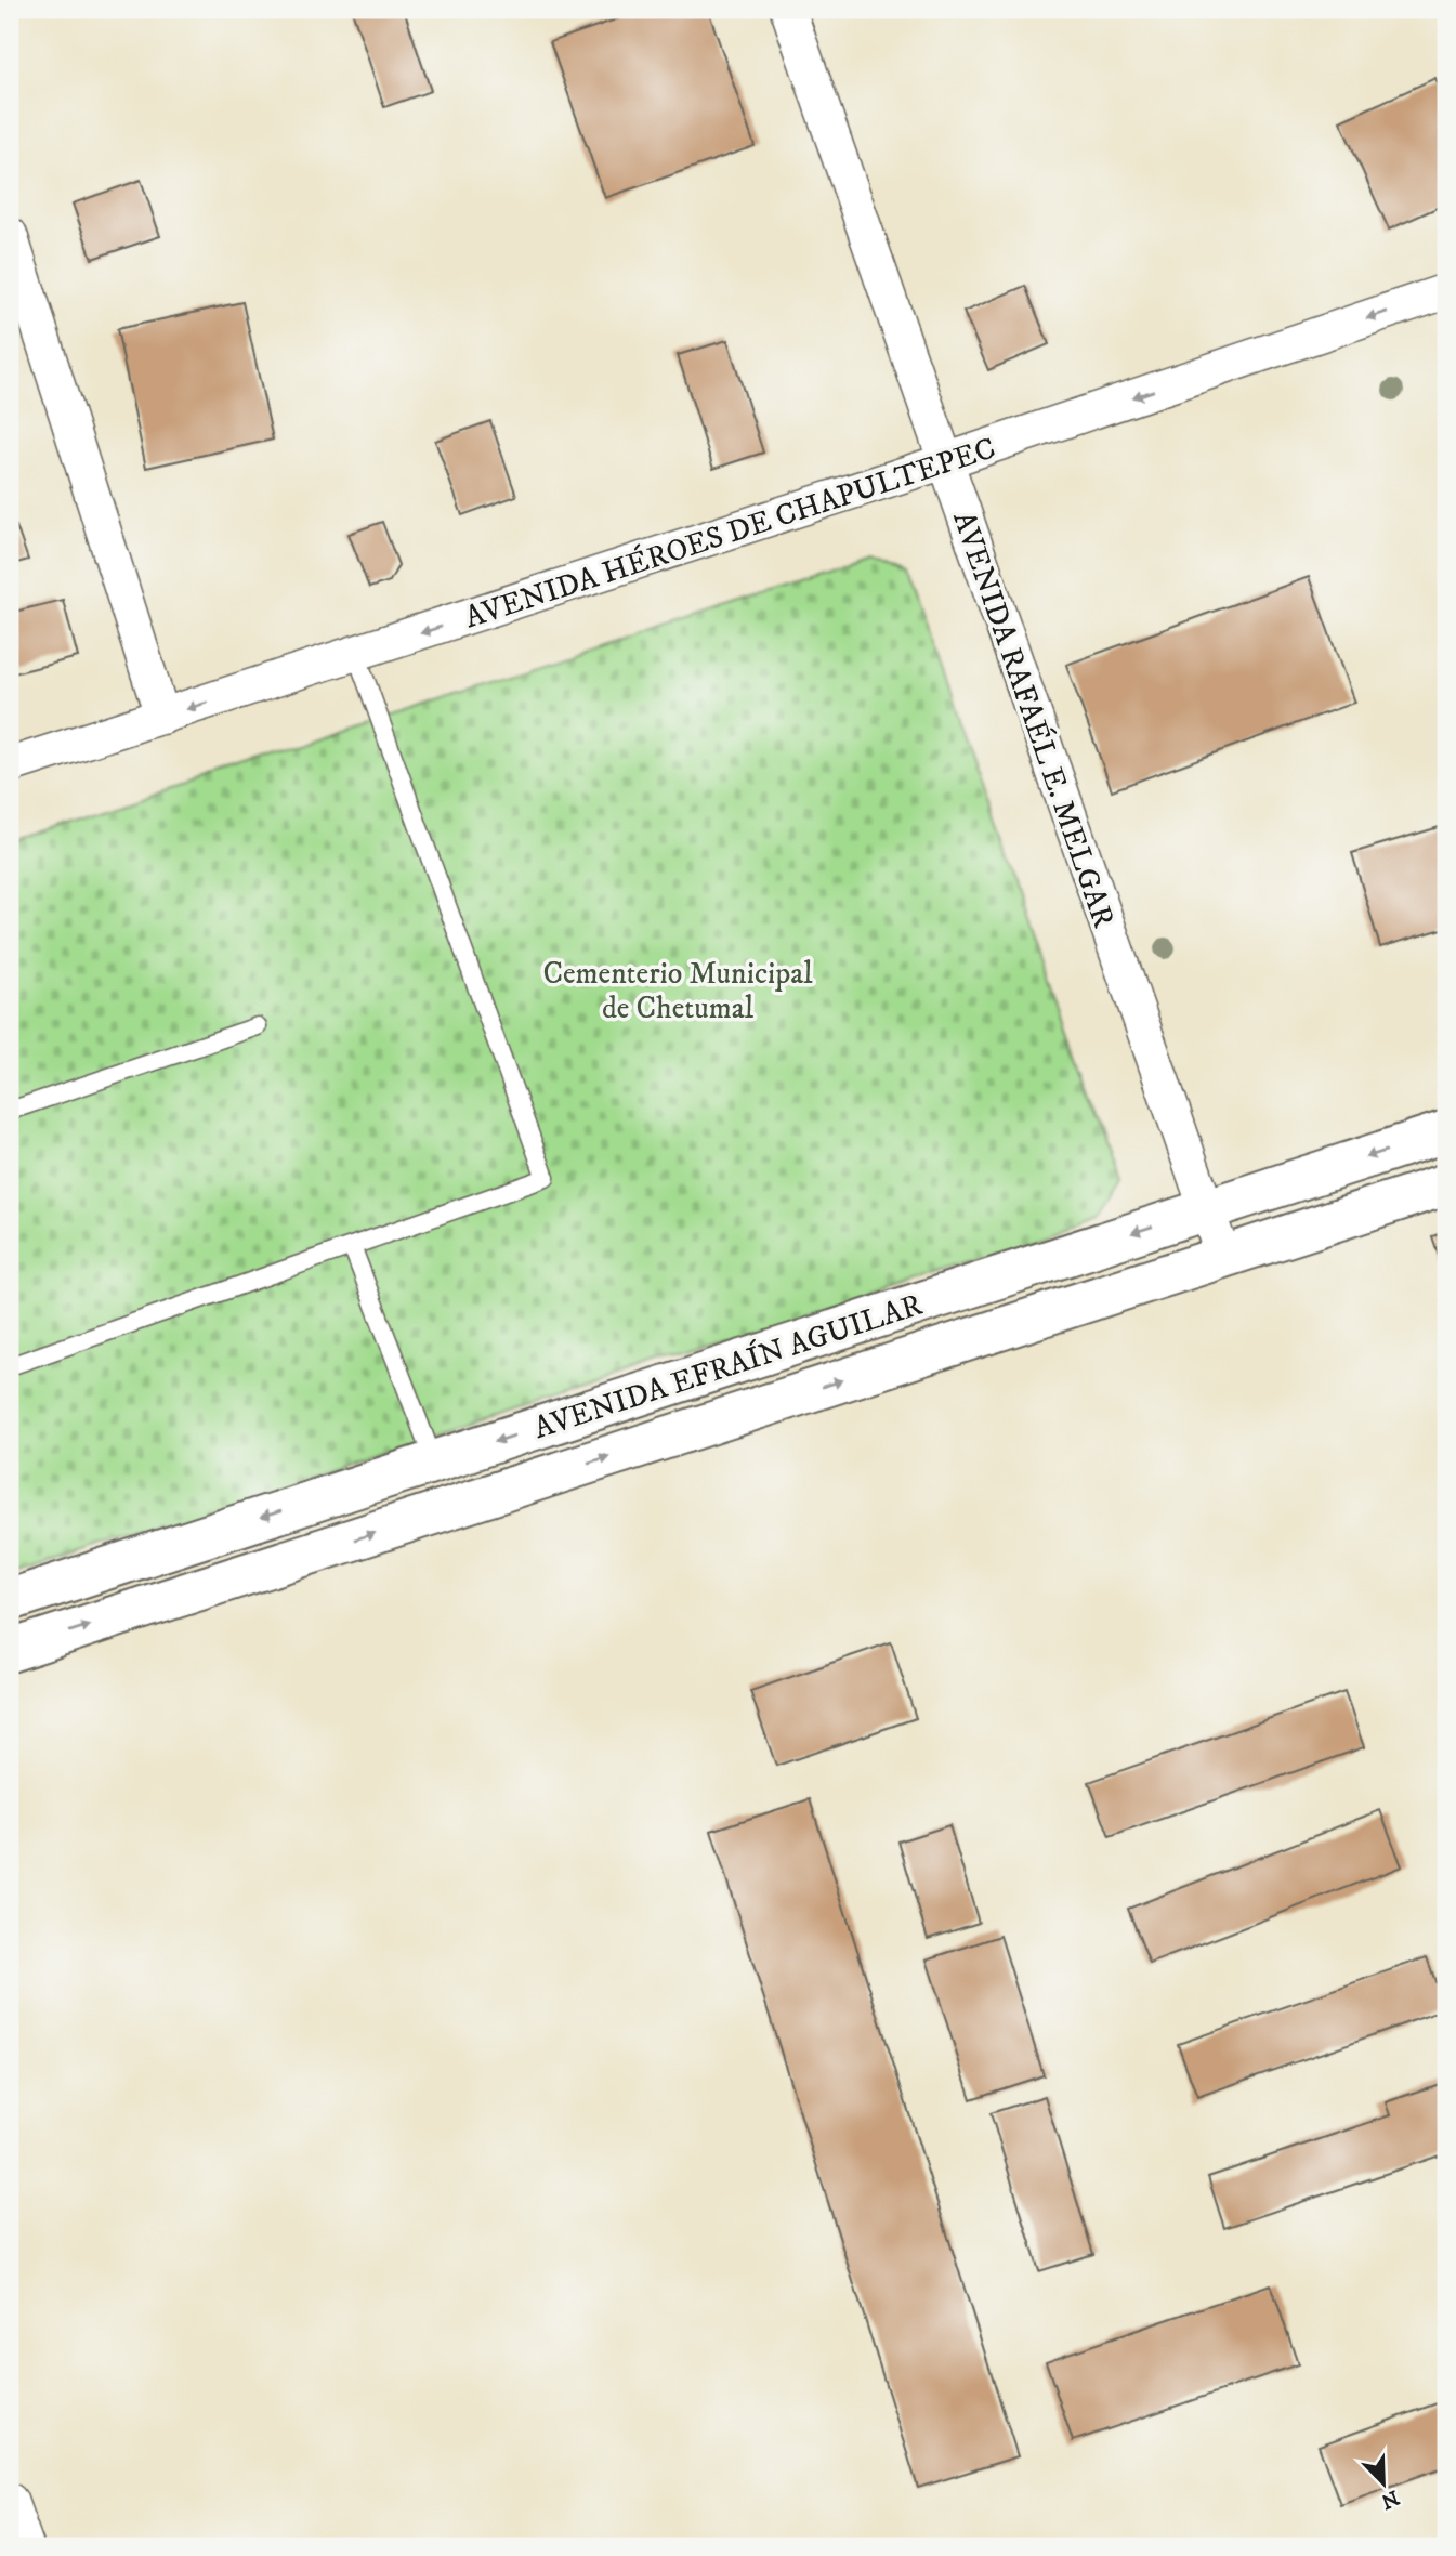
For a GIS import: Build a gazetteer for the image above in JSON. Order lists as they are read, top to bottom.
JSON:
{
  "streets": {
    "main road": ["AVENIDA EFRAÍN AGUILAR"],
    "street": ["AVENIDA HÉROES DE CHAPULTEPEC", "AVENIDA RAFAÉL E. MELGAR"]
  },
  "crossings": [
    ["AVENIDA HÉROES DE CHAPULTEPEC", "AVENIDA RAFAÉL E. MELGAR"],
    ["AVENIDA RAFAÉL E. MELGAR", "AVENIDA EFRAÍN AGUILAR"]
  ],
  "one_way": ["AVENIDA HÉROES DE CHAPULTEPEC"],
  "parks": ["Cementerio Municipal de Chetumal"],
  "north": "bottom right"
}
